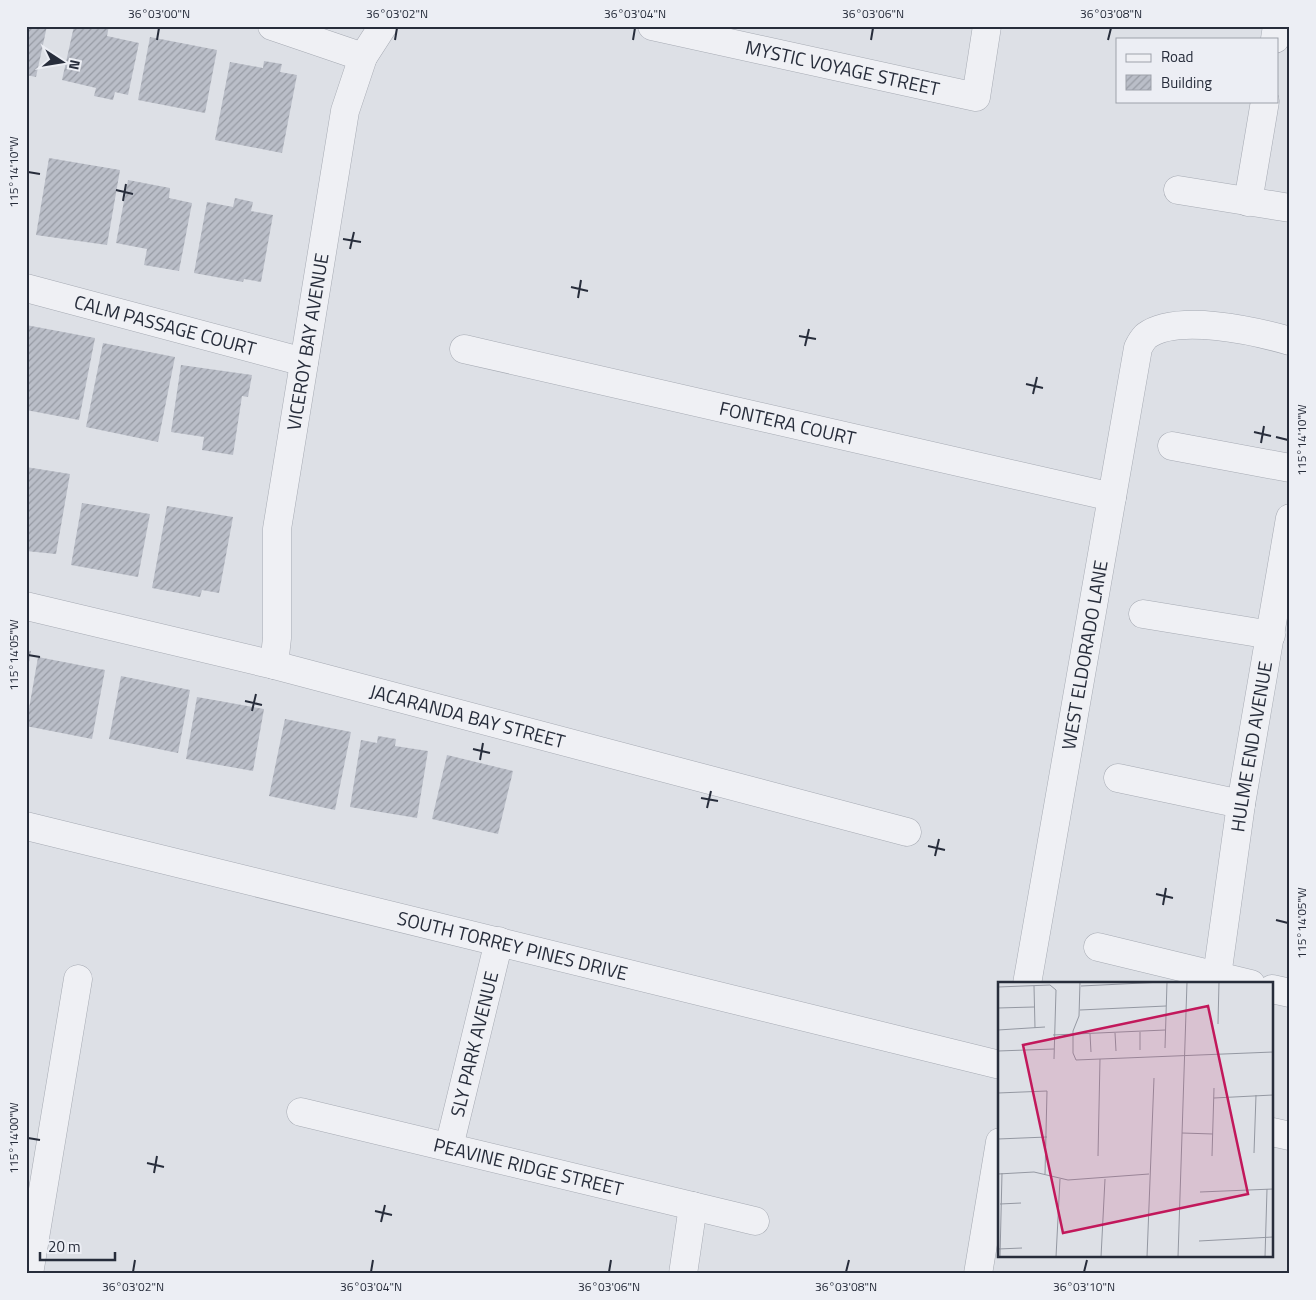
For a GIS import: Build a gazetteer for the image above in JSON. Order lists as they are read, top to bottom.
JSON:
{
  "streets": {
    "street": [
      "MYSTIC VOYAGE STREET",
      "CALM PASSAGE COURT",
      "VICEROY BAY AVENUE",
      "FONTERA COURT",
      "WEST ELDORADO LANE",
      "JACARANDA BAY STREET",
      "HULME END AVENUE",
      "SOUTH TORREY PINES DRIVE",
      "SLY PARK AVENUE",
      "PEAVINE RIDGE STREET"
    ]
  },
  "crossings": [
    ["CALM PASSAGE COURT", "VICEROY BAY AVENUE"],
    ["VICEROY BAY AVENUE", "JACARANDA BAY STREET"],
    ["FONTERA COURT", "WEST ELDORADO LANE"],
    ["SOUTH TORREY PINES DRIVE", "SLY PARK AVENUE"],
    ["SLY PARK AVENUE", "PEAVINE RIDGE STREET"]
  ],
  "legend": ["Road", "Building"],
  "scale_bar": "20 m",
  "north": "right",
  "coordinates": [
    "36°03'00\"N",
    "36°03'02\"N",
    "36°03'04\"N",
    "36°03'06\"N",
    "36°03'08\"N",
    "115°14'10\"W",
    "115°14'05\"W",
    "115°14'00\"W",
    "36°03'10\"N"
  ]
}
